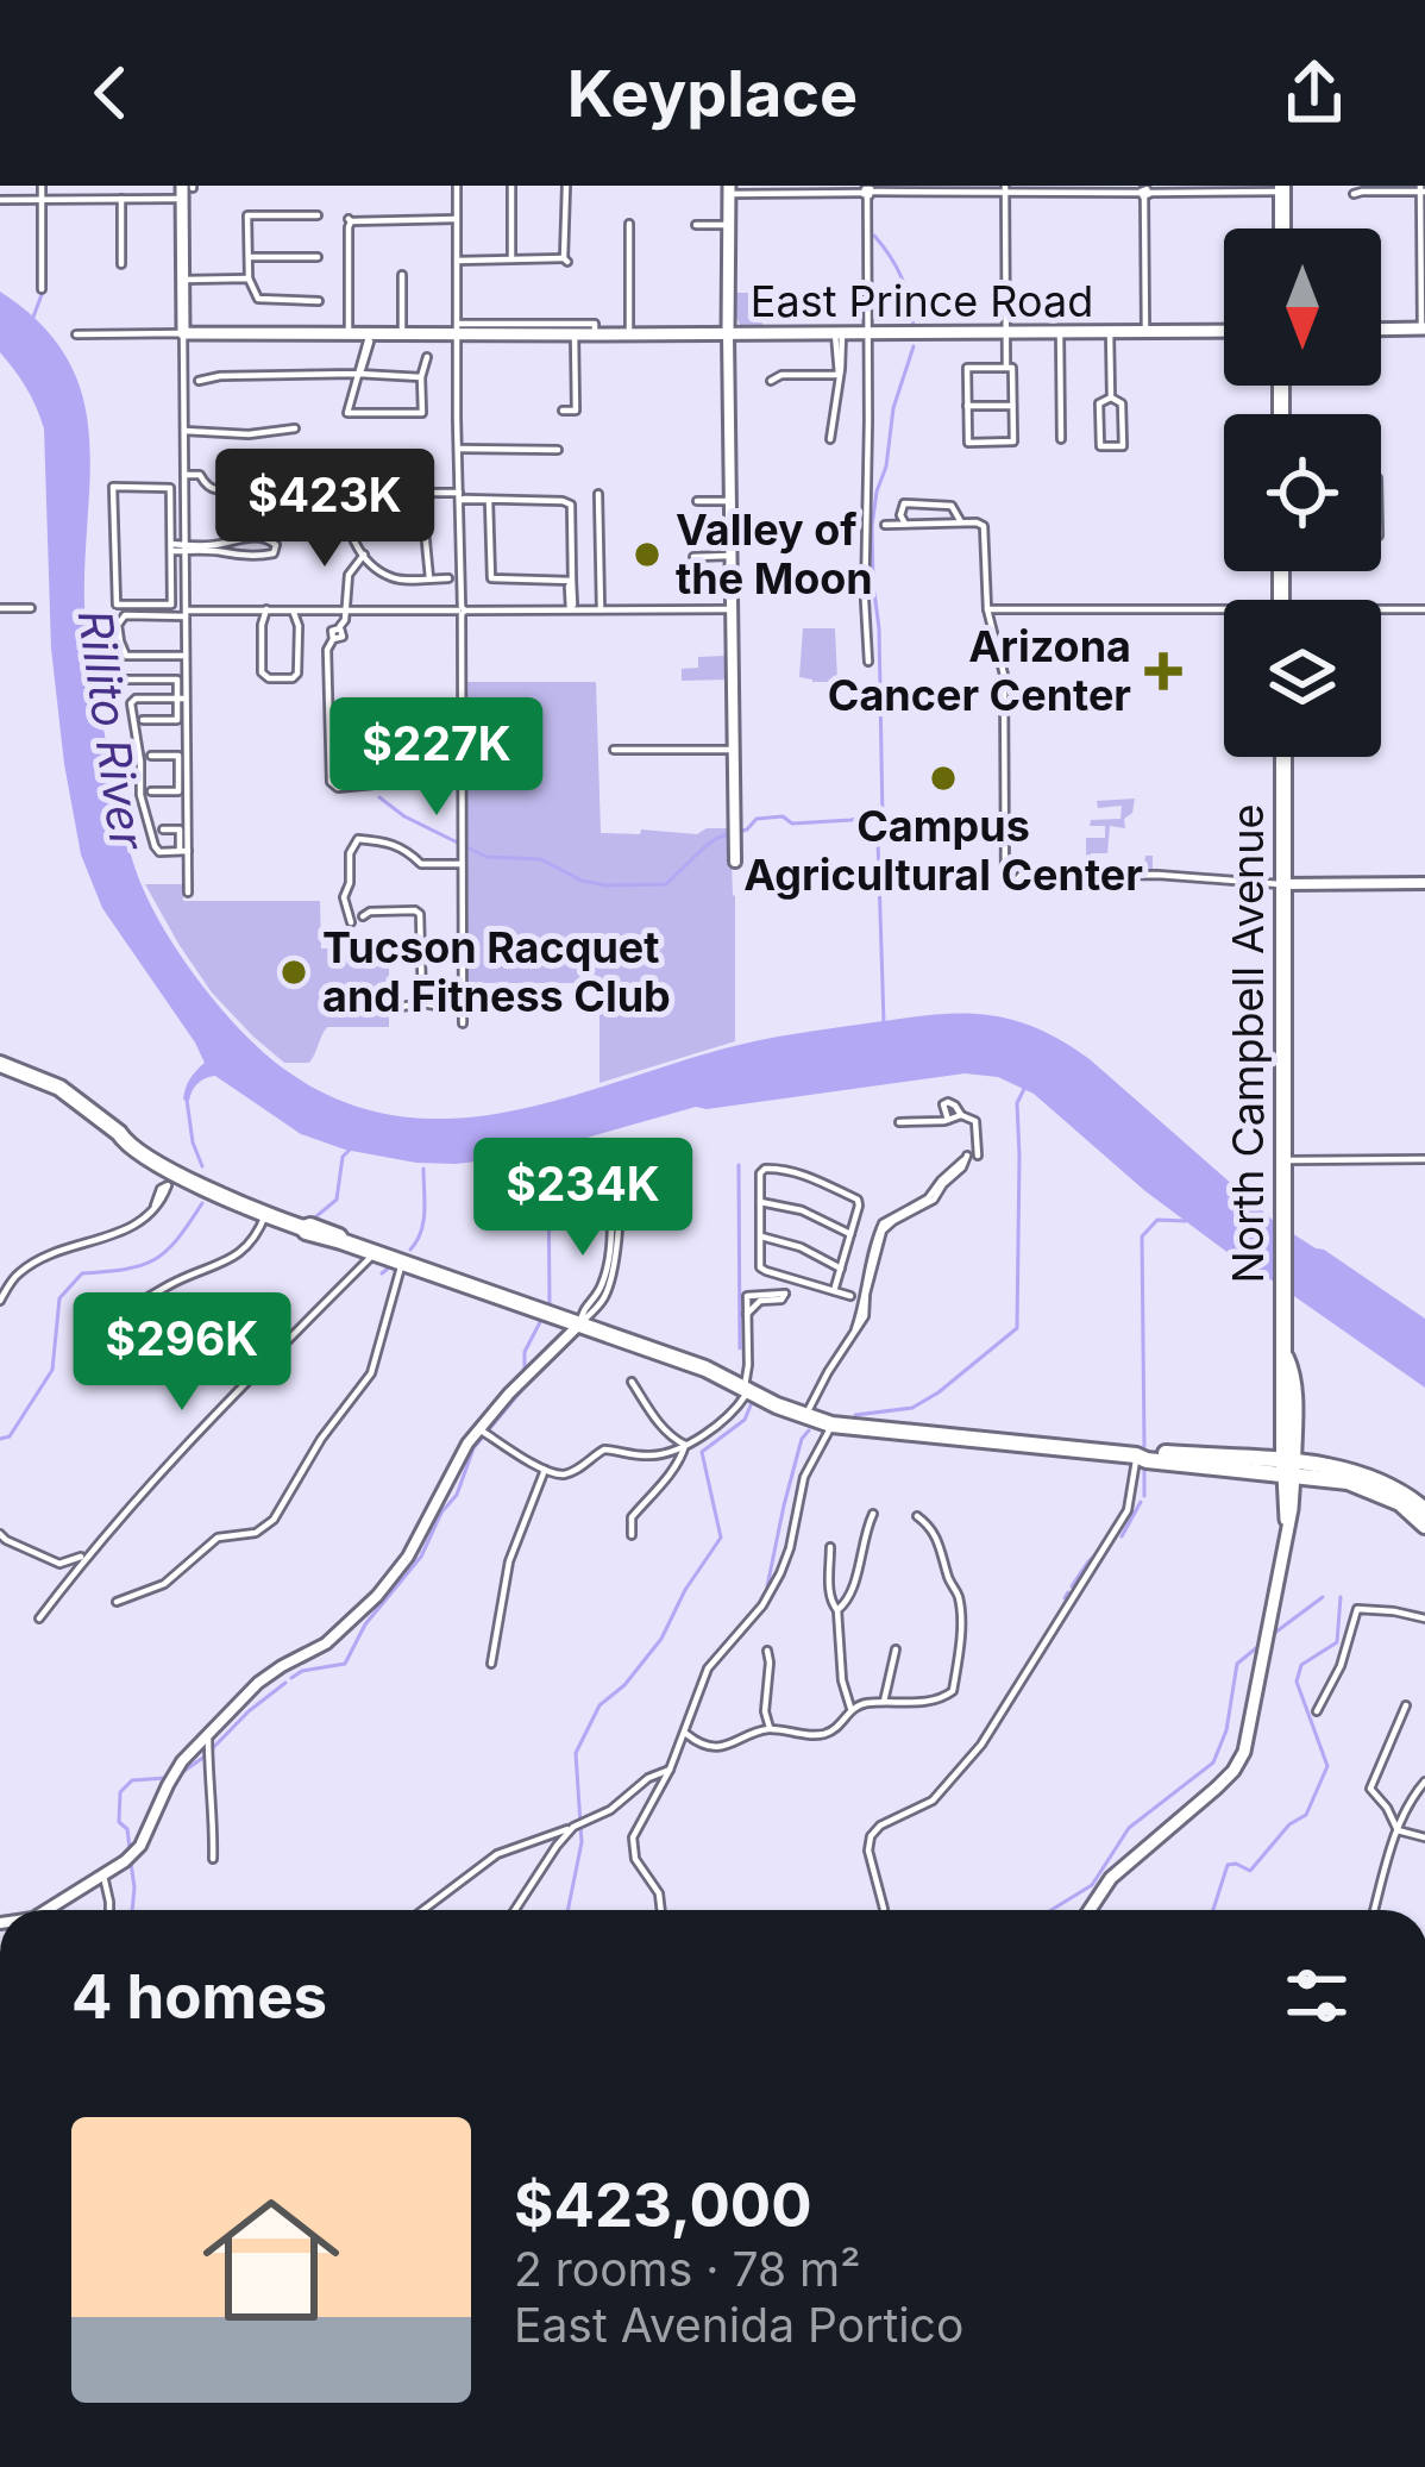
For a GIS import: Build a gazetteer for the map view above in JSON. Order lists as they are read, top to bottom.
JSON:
{
  "streets": {
    "main road": ["East Prince Road", "North Campbell Avenue"]
  },
  "water": ["Rillito River"],
  "places": {
    "other": ["Valley of the Moon", "Campus Agricultural Center", "Tucson Racquet and Fitness Club"],
    "health": ["Arizona Cancer Center"]
  },
  "north": "bottom",
  "page": {
    "header": "Keyplace",
    "price": [
      "$423K",
      "$227K",
      "$234K",
      "$296K"
    ],
    "heading": "4 homes",
    "list": [
      {
        "name": "$423,000",
        "note": "2 rooms · 78 m² · East Avenida Portico"
      }
    ]
  }
}
